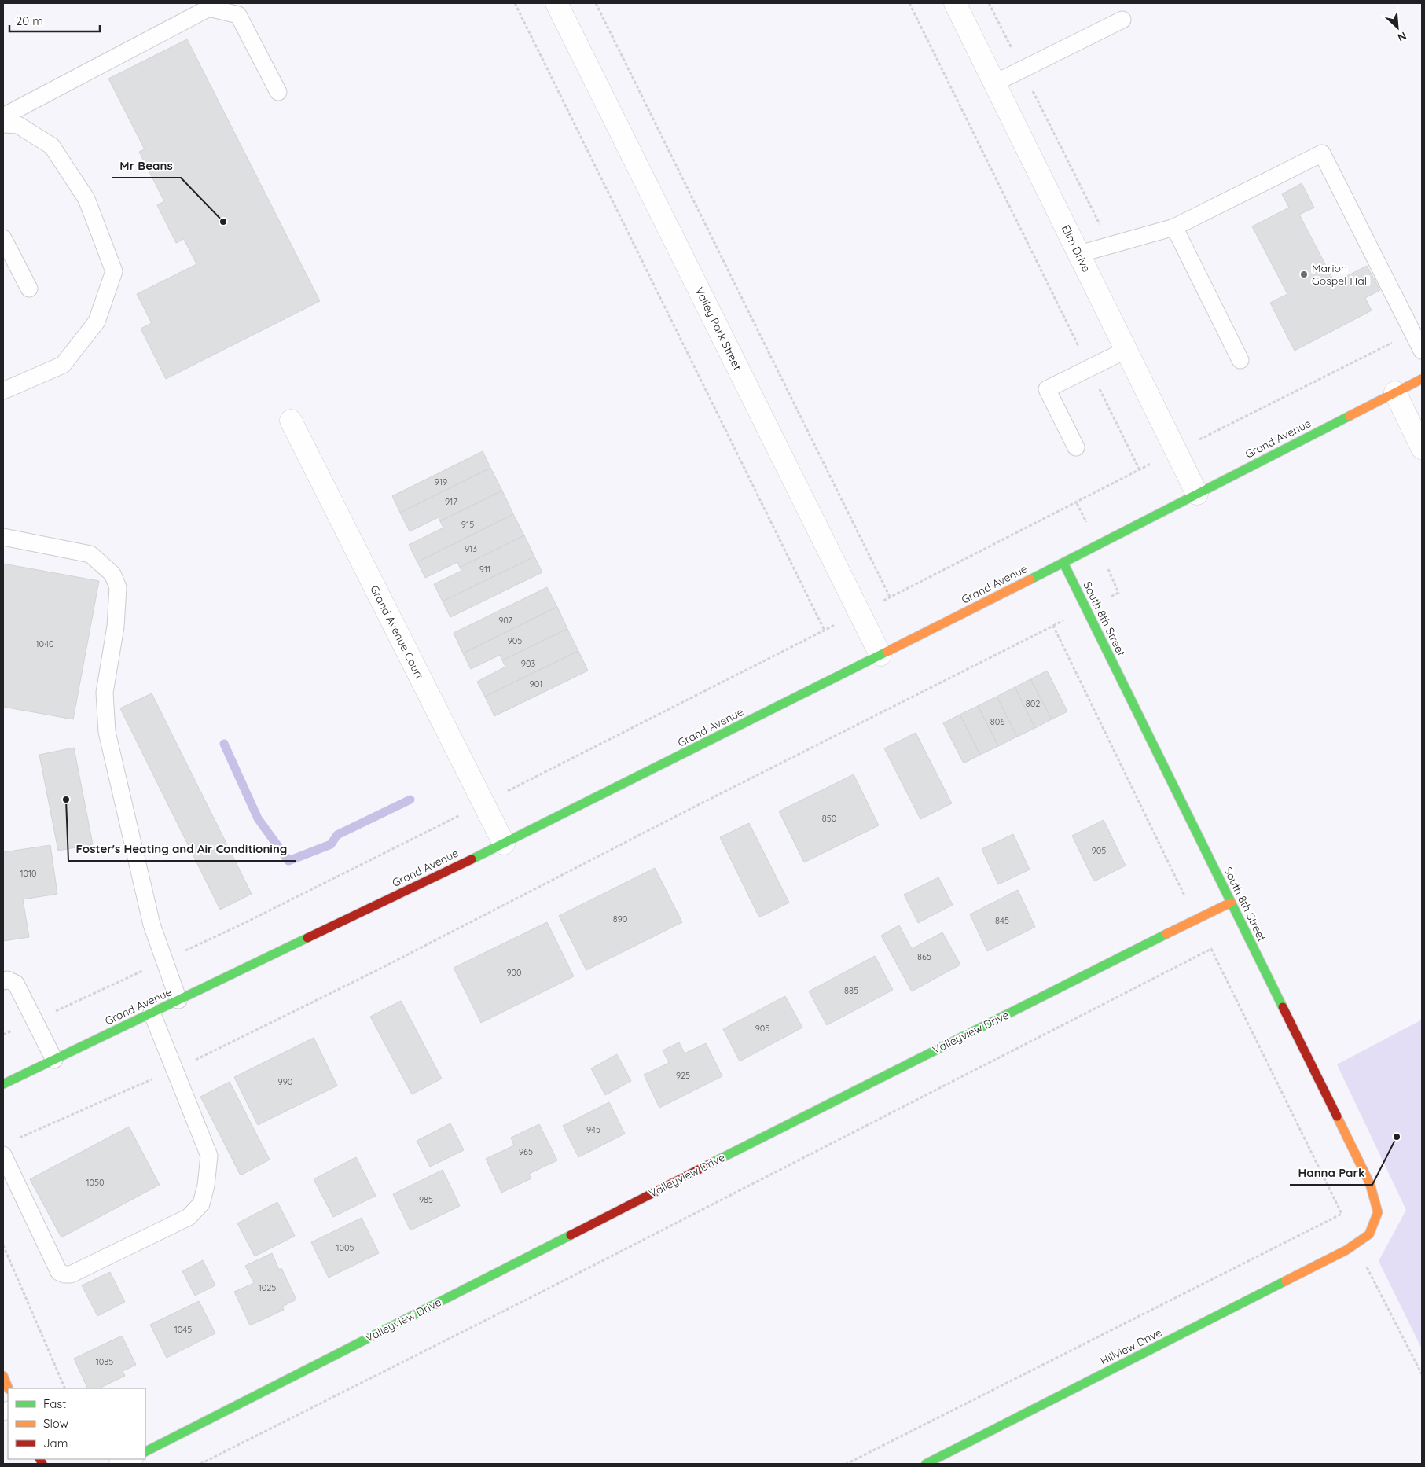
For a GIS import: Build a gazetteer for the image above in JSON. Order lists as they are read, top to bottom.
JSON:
{
  "streets": {
    "street": [
      "Elim Drive",
      "Valley Park Street",
      "Grand Avenue",
      "South 8th Street",
      "Grand Avenue Court",
      "Valleyview Drive",
      "Hillview Drive"
    ]
  },
  "crossings": [
    ["Elim Drive", "Grand Avenue"],
    ["Valley Park Street", "Grand Avenue"],
    ["Grand Avenue", "South 8th Street"],
    ["Grand Avenue", "Grand Avenue Court"],
    ["South 8th Street", "Valleyview Drive"],
    ["South 8th Street", "Hillview Drive"]
  ],
  "places": [
    "Mr Beans",
    "Marion Gospel Hall",
    "Foster's Heating and Air Conditioning",
    "Hanna Park"
  ],
  "house_numbers": [
    "919",
    "917",
    "915",
    "913",
    "911",
    "907",
    "905",
    "1040",
    "903",
    "901",
    "802",
    "806",
    "850",
    "905",
    "1010",
    "890",
    "845",
    "865",
    "900",
    "885",
    "905",
    "925",
    "990",
    "945",
    "965",
    "1050",
    "985",
    "1005",
    "1025",
    "1045",
    "1085"
  ],
  "legend": ["Fast", "Slow", "Jam"],
  "scale_bar": "20 m",
  "north": "bottom right"
}
